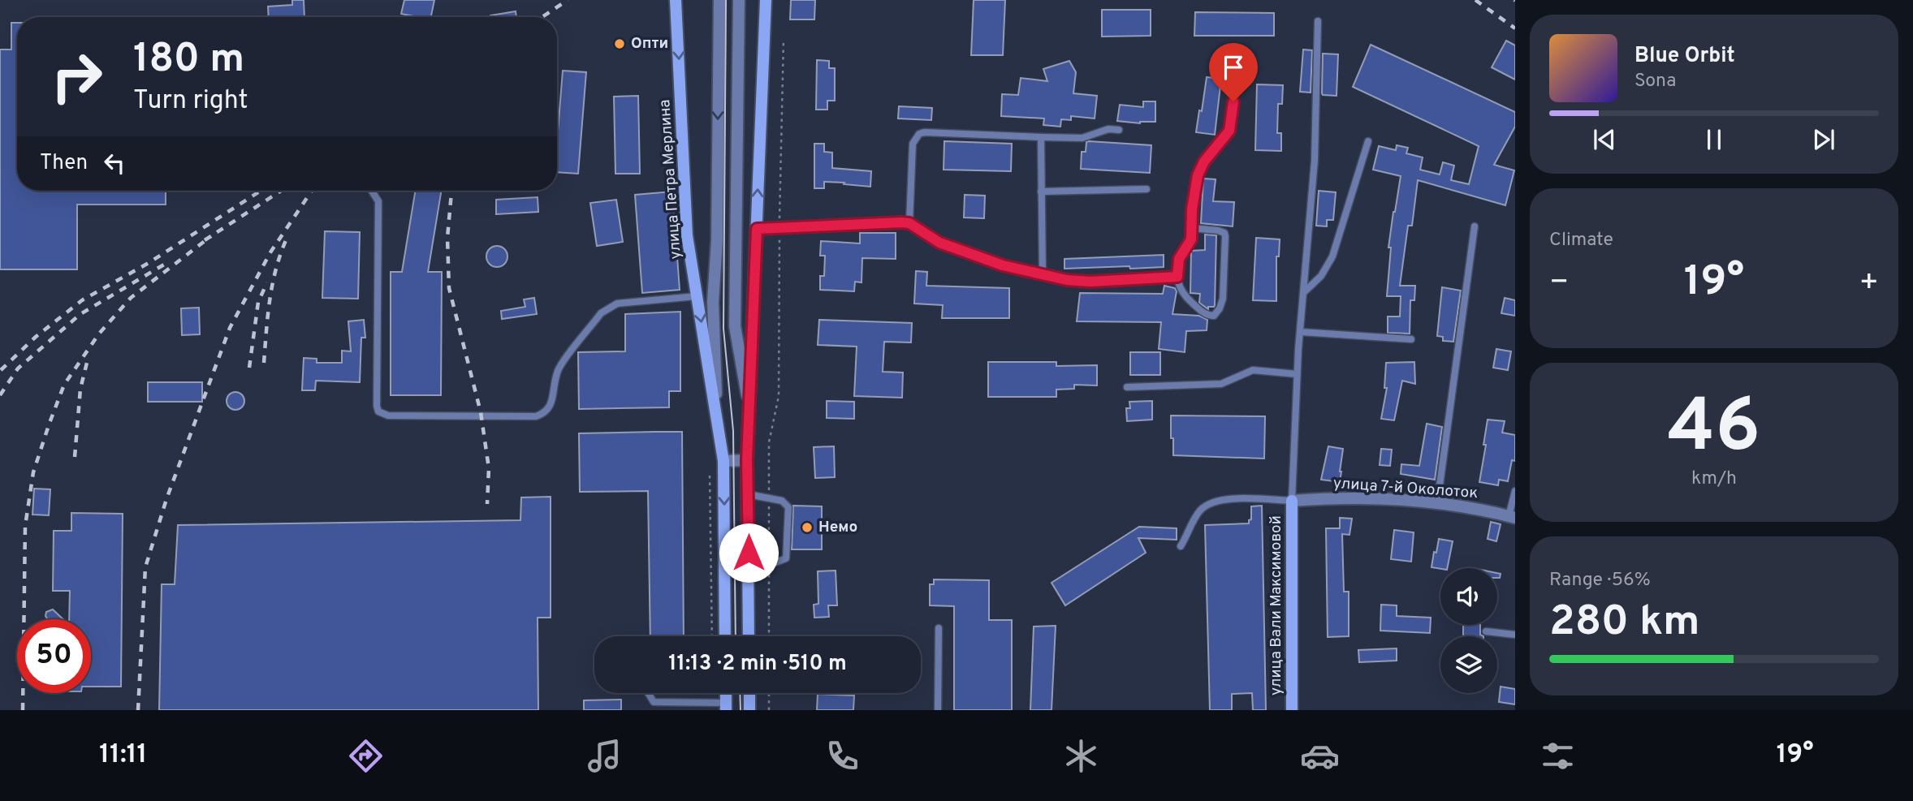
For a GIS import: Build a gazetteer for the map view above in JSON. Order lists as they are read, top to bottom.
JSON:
{
  "streets": {
    "main road": ["улица Петра Мерлина", "улица Вали Максимовой"],
    "street": ["улица 7-й Околоток"]
  },
  "crossings": [
    ["улица 7-й Околоток", "улица Вали Максимовой"]
  ],
  "places": ["Опти", "Немо"],
  "page": {
    "turn": ["180 m", "Turn right"],
    "song": ["Blue Orbit", "Sona"],
    "then": "Then",
    "tile": [
      "Climate",
      ["46", "km/h"],
      ["Range · 56%", "280 km"]
    ],
    "heat": ["−", "19°", "+"],
    "limit": "50",
    "trip": "11:13 · 2 min · 510 m",
    "tabs": ["11:11", "19°"]
  }
}
